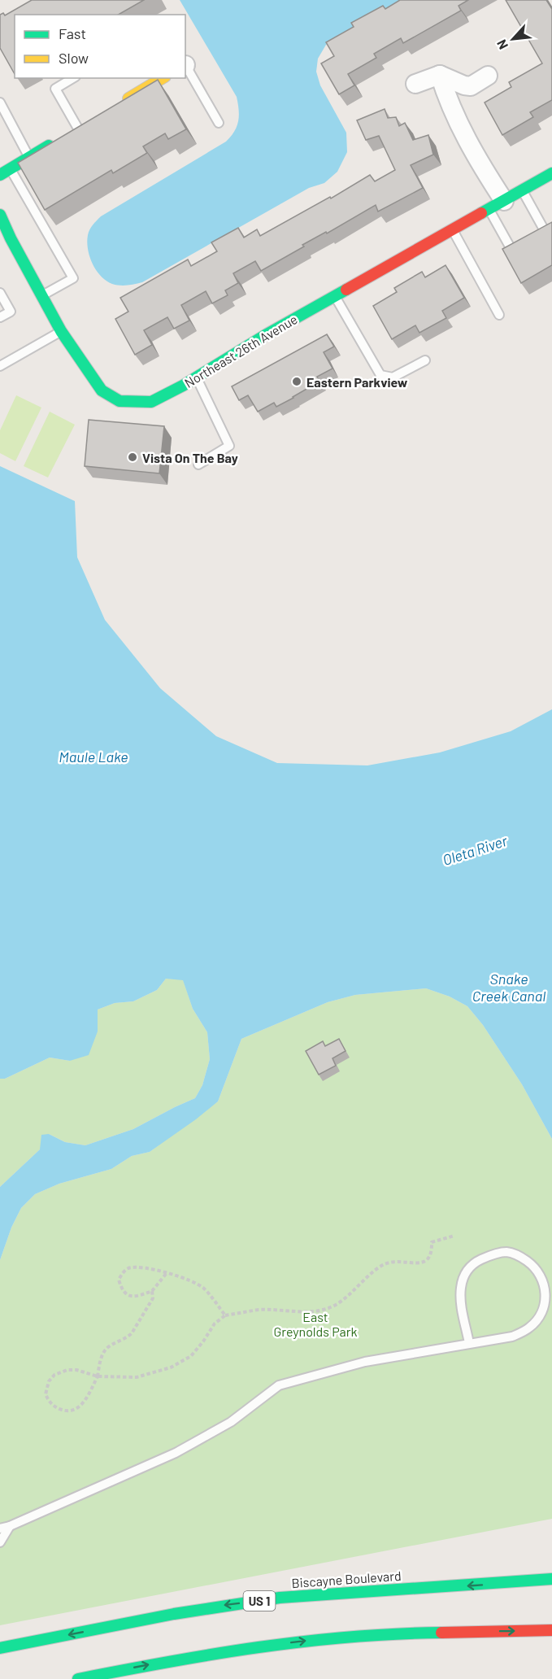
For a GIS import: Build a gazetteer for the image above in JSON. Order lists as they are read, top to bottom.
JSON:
{
  "streets": {
    "main road": ["Northeast 26th Avenue", "Biscayne Boulevard", "US 1"]
  },
  "water": ["Maule Lake", "Oleta River", "Snake Creek Canal"],
  "parks": ["East Greynolds Park"],
  "places": ["Eastern Parkview", "Vista On The Bay"],
  "legend": ["Fast", "Slow"],
  "north": "bottom left"
}
